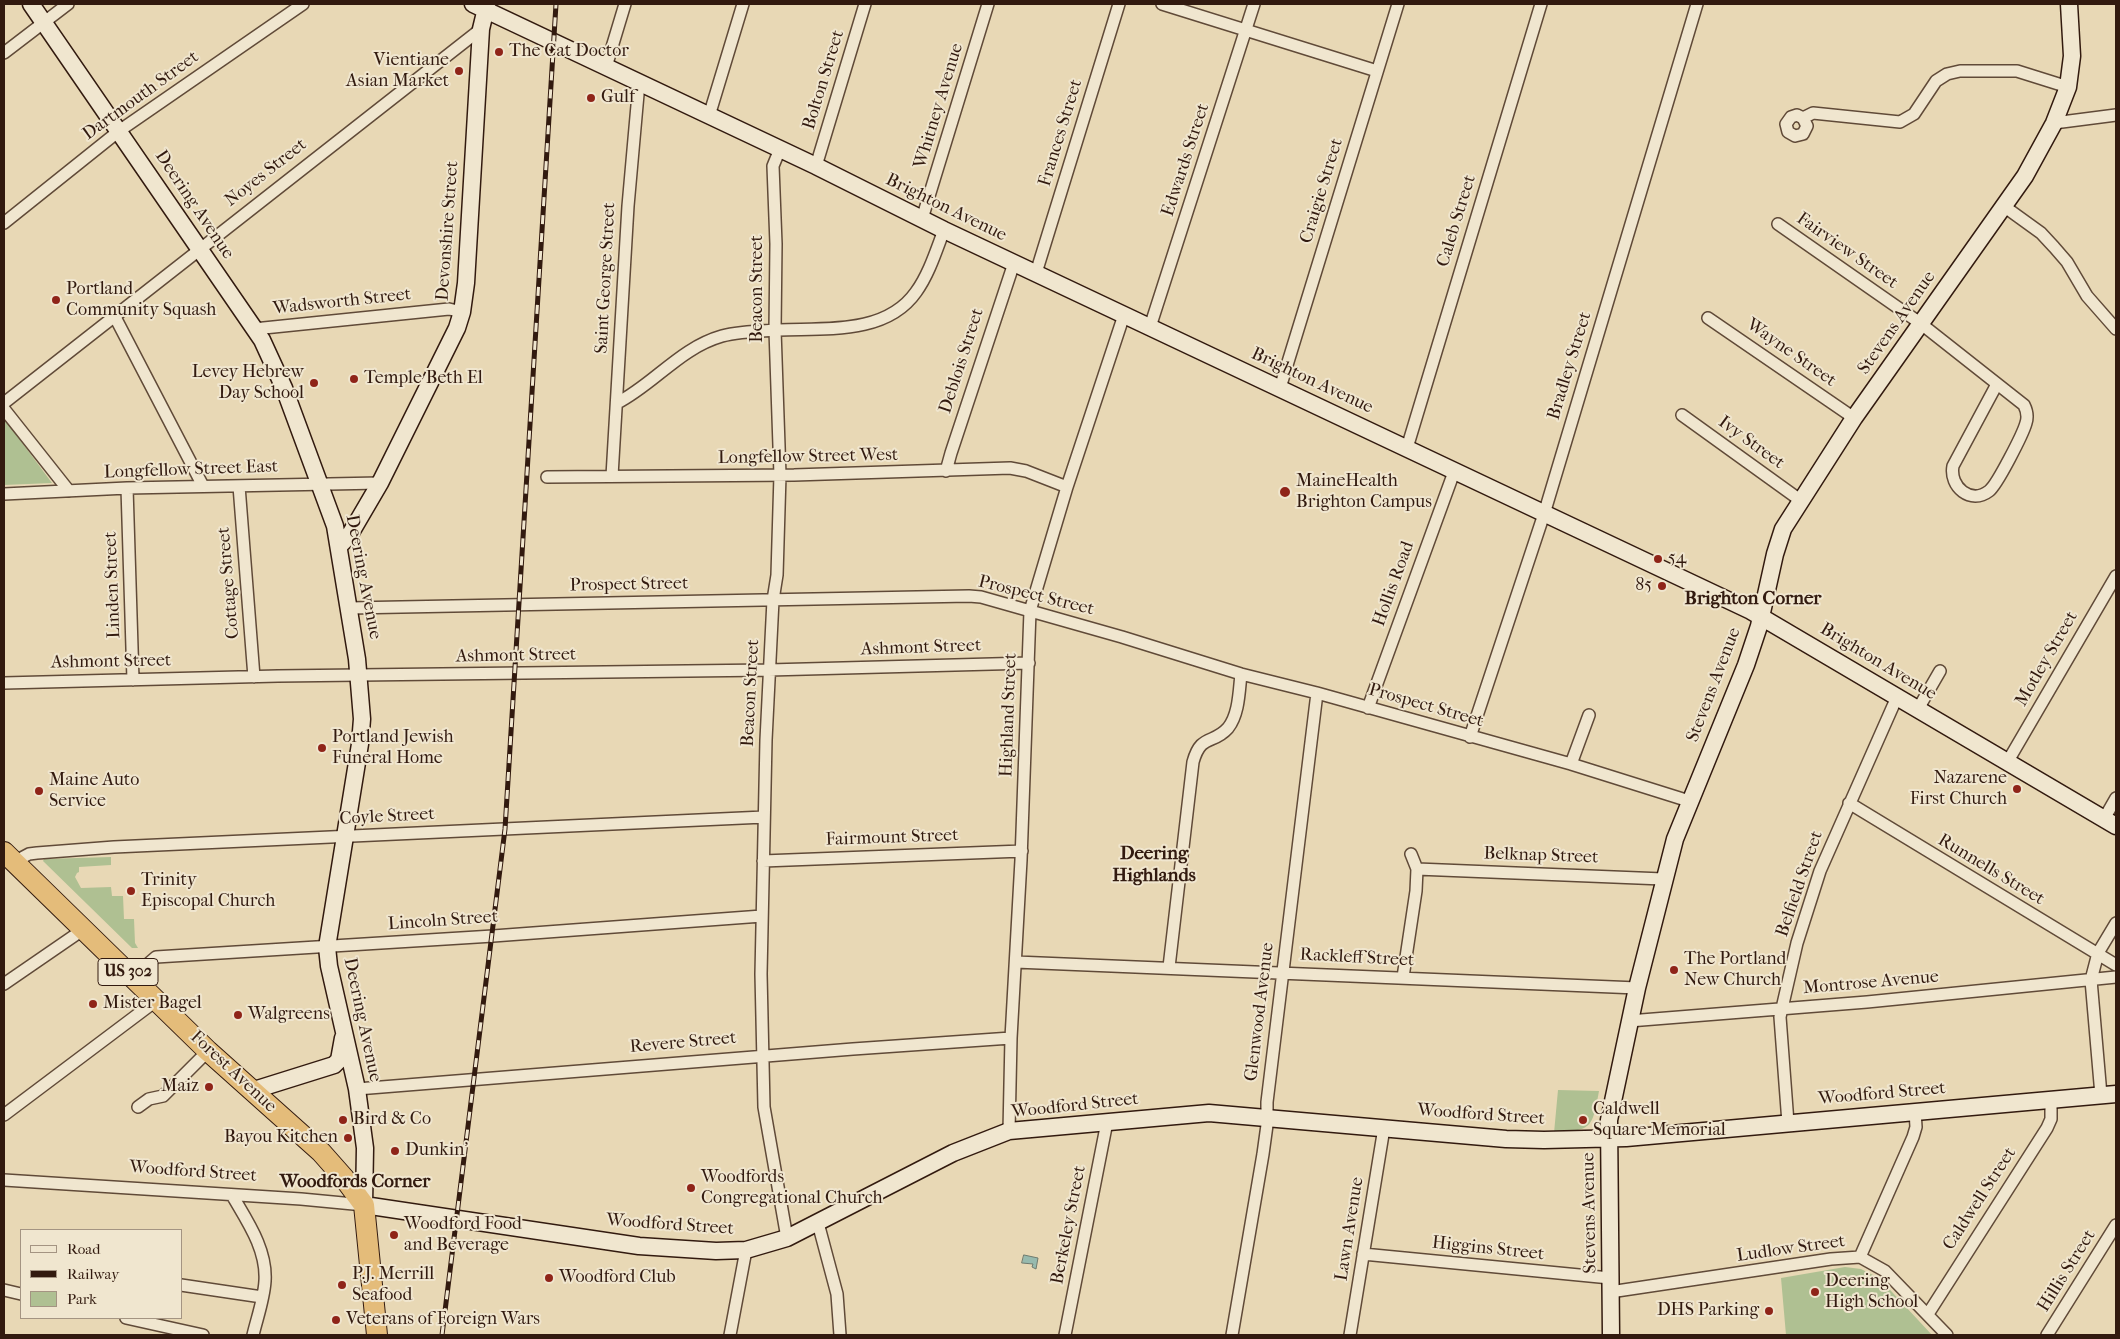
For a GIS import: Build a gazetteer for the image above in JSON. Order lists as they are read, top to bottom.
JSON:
{
  "streets": {
    "highway": ["US 302", "Forest Avenue"],
    "main road": [
      "Deering Avenue",
      "Brighton Avenue",
      "Devonshire Street",
      "Stevens Avenue",
      "Woodford Street"
    ],
    "street": [
      "Bolton Street",
      "Dartmouth Street",
      "Whitney Avenue",
      "Frances Street",
      "Edwards Street",
      "Noyes Street",
      "Craigie Street",
      "Caleb Street",
      "Fairview Street",
      "Saint George Street",
      "Beacon Street",
      "Wadsworth Street",
      "Wayne Street",
      "Deblois Street",
      "Bradley Street",
      "Ivy Street",
      "Longfellow Street West",
      "Longfellow Street East",
      "Cottage Street",
      "Hollis Road",
      "Linden Street",
      "Prospect Street",
      "Ashmont Street",
      "Motley Street",
      "Highland Street",
      "Coyle Street",
      "Fairmount Street",
      "Belknap Street",
      "Runnells Street",
      "Belfield Street",
      "Lincoln Street",
      "Rackleff Street",
      "Montrose Avenue",
      "Glenwood Avenue",
      "Revere Street",
      "Caldwell Street",
      "Berkeley Street",
      "Lawn Avenue",
      "Higgins Street",
      "Ludlow Street",
      "Hillis Street"
    ]
  },
  "crossings": [
    ["Bolton Street", "Brighton Avenue"],
    ["Dartmouth Street", "Deering Avenue"],
    ["Whitney Avenue", "Brighton Avenue"],
    ["Frances Street", "Brighton Avenue"],
    ["Edwards Street", "Brighton Avenue"],
    ["Noyes Street", "Deering Avenue"],
    ["Noyes Street", "Devonshire Street"],
    ["Craigie Street", "Brighton Avenue"],
    ["Deering Avenue", "Devonshire Street"],
    ["Deering Avenue", "Wadsworth Street"],
    ["Deering Avenue", "Longfellow Street East"],
    ["Deering Avenue", "Prospect Street"],
    ["Deering Avenue", "Ashmont Street"],
    ["Deering Avenue", "Coyle Street"],
    ["Deering Avenue", "Lincoln Street"],
    ["Deering Avenue", "Revere Street"],
    ["Deering Avenue", "Forest Avenue"],
    ["Deering Avenue", "Woodford Street"],
    ["Brighton Avenue", "Caleb Street"],
    ["Brighton Avenue", "Devonshire Street"],
    ["Brighton Avenue", "Saint George Street"],
    ["Brighton Avenue", "Beacon Street"],
    ["Brighton Avenue", "Stevens Avenue"],
    ["Brighton Avenue", "Deblois Street"],
    ["Brighton Avenue", "Bradley Street"],
    ["Brighton Avenue", "Hollis Road"],
    ["Brighton Avenue", "Motley Street"],
    ["Brighton Avenue", "Highland Street"],
    ["Brighton Avenue", "Belfield Street"],
    ["Devonshire Street", "Wadsworth Street"],
    ["Devonshire Street", "Longfellow Street East"],
    ["Fairview Street", "Stevens Avenue"],
    ["Saint George Street", "Longfellow Street West"],
    ["Beacon Street", "Longfellow Street West"],
    ["Beacon Street", "Prospect Street"],
    ["Beacon Street", "Ashmont Street"],
    ["Beacon Street", "Coyle Street"],
    ["Beacon Street", "Fairmount Street"],
    ["Beacon Street", "Lincoln Street"],
    ["Beacon Street", "Revere Street"],
    ["Beacon Street", "Woodford Street"],
    ["Stevens Avenue", "Wayne Street"],
    ["Stevens Avenue", "Ivy Street"],
    ["Stevens Avenue", "Prospect Street"],
    ["Stevens Avenue", "Belknap Street"],
    ["Stevens Avenue", "Rackleff Street"],
    ["Stevens Avenue", "Montrose Avenue"],
    ["Stevens Avenue", "Woodford Street"],
    ["Stevens Avenue", "Higgins Street"],
    ["Stevens Avenue", "Ludlow Street"],
    ["Deblois Street", "Longfellow Street West"],
    ["Bradley Street", "Prospect Street"],
    ["Longfellow Street West", "Highland Street"],
    ["Longfellow Street East", "Cottage Street"],
    ["Longfellow Street East", "Linden Street"],
    ["Cottage Street", "Ashmont Street"],
    ["Hollis Road", "Prospect Street"],
    ["Linden Street", "Ashmont Street"],
    ["Prospect Street", "Highland Street"],
    ["Prospect Street", "Glenwood Avenue"],
    ["Ashmont Street", "Highland Street"],
    ["Highland Street", "Fairmount Street"],
    ["Highland Street", "Rackleff Street"],
    ["Highland Street", "Revere Street"],
    ["Highland Street", "Woodford Street"],
    ["Coyle Street", "Forest Avenue"],
    ["Runnells Street", "Belfield Street"],
    ["Belfield Street", "Montrose Avenue"],
    ["Belfield Street", "Woodford Street"],
    ["Lincoln Street", "Forest Avenue"],
    ["Rackleff Street", "Glenwood Avenue"],
    ["Glenwood Avenue", "Woodford Street"],
    ["Forest Avenue", "Woodford Street"],
    ["Woodford Street", "Caldwell Street"],
    ["Woodford Street", "Berkeley Street"],
    ["Woodford Street", "Lawn Avenue"],
    ["Caldwell Street", "Ludlow Street"],
    ["Lawn Avenue", "Higgins Street"],
    ["Higgins Street", "Ludlow Street"]
  ],
  "districts": ["Brighton Corner", "Deering Highlands", "Woodfords Corner"],
  "places": [
    "The Cat Doctor",
    "Vientiane Asian Market",
    "Gulf",
    "Portland Community Squash",
    "Temple Beth El",
    "Levey Hebrew Day School",
    "MaineHealth Brighton Campus",
    "54",
    "85",
    "Portland Jewish Funeral Home",
    "Nazarene First Church",
    "Maine Auto Service",
    "Trinity Episcopal Church",
    "The Portland New Church",
    "Mister Bagel",
    "Walgreens",
    "Maiz",
    "Bird & Co",
    "Caldwell Square Memorial",
    "Bayou Kitchen",
    "Dunkin'",
    "Woodfords Congregational Church",
    "Woodford Food and Beverage",
    "Woodford Club",
    "P.J. Merrill Seafood",
    "Deering High School",
    "DHS Parking",
    "Veterans of Foreign Wars"
  ],
  "legend": ["Road", "Railway", "Park"]
}
